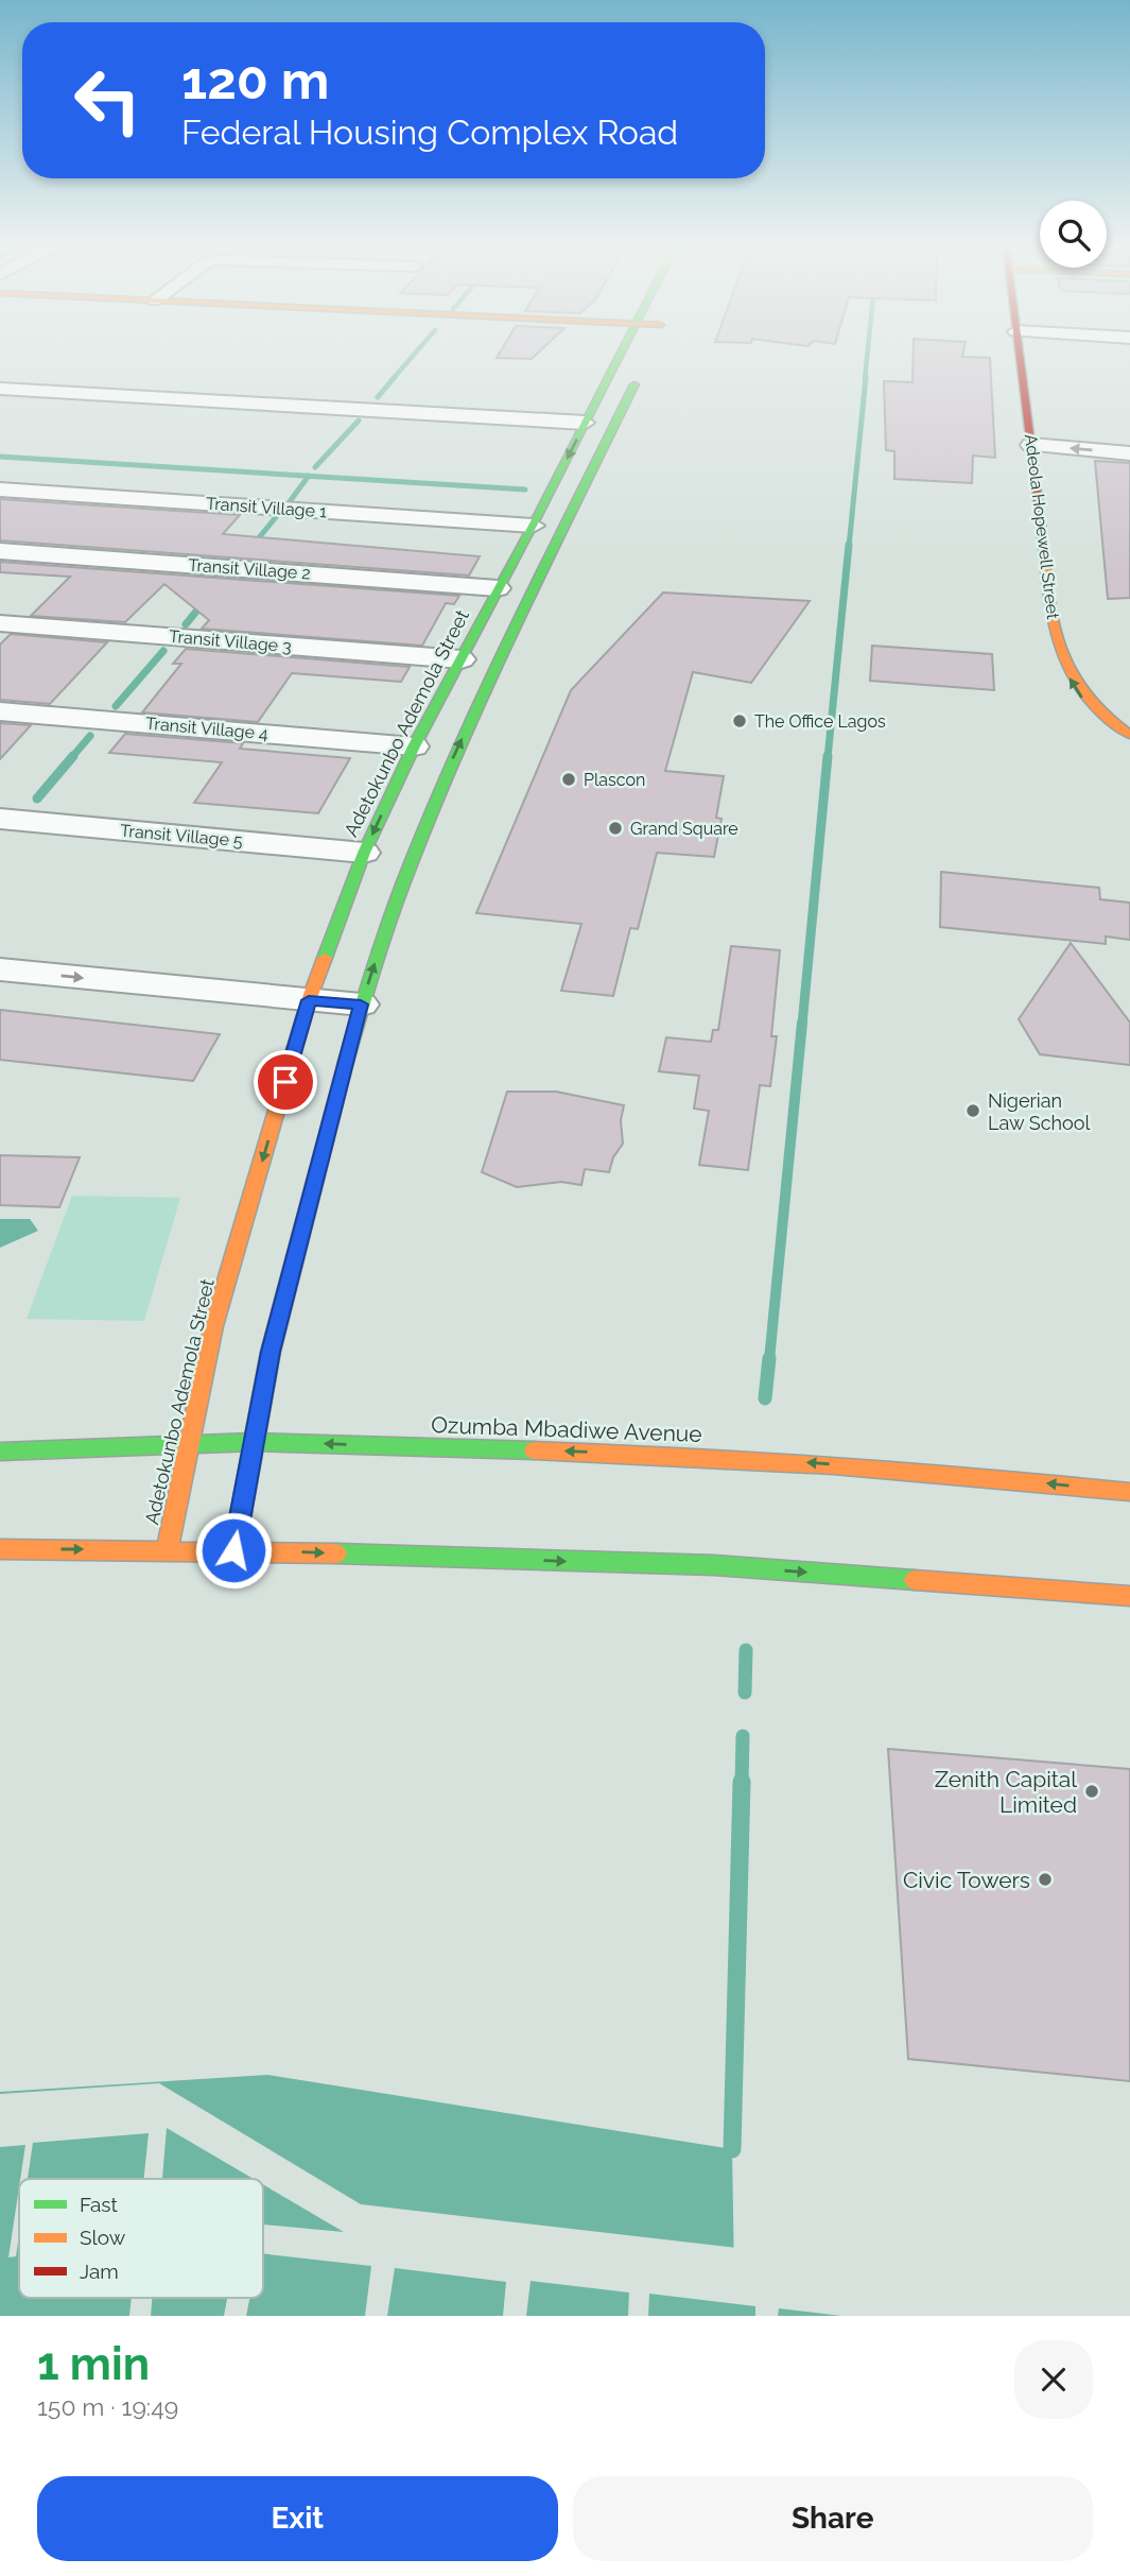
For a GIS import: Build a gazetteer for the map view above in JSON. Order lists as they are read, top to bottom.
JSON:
{
  "streets": {
    "main road": ["Adeola Hopewell Street", "Adetokunbo Ademola Street", "Ozumba Mbadiwe Avenue"],
    "street": [
      "Transit Village 1",
      "Transit Village 2",
      "Transit Village 3",
      "Transit Village 4",
      "Transit Village 5"
    ]
  },
  "crossings": [
    ["Transit Village 1", "Adetokunbo Ademola Street"],
    ["Transit Village 2", "Adetokunbo Ademola Street"],
    ["Transit Village 3", "Adetokunbo Ademola Street"],
    ["Adetokunbo Ademola Street", "Transit Village 4"],
    ["Adetokunbo Ademola Street", "Transit Village 5"],
    ["Adetokunbo Ademola Street", "Ozumba Mbadiwe Avenue"]
  ],
  "one_way": ["Adeola Hopewell Street"],
  "places": [
    "The Office Lagos",
    "Plascon",
    "Grand Square",
    "Nigerian Law School",
    "Zenith Capital Limited",
    "Civic Towers"
  ],
  "legend": ["Fast", "Slow", "Jam"],
  "page": {
    "turn": ["120 m", "Federal Housing Complex Road"],
    "heading": ["1 min", "150 m · 19:49"],
    "buttons": ["Exit", "Share"]
  }
}
